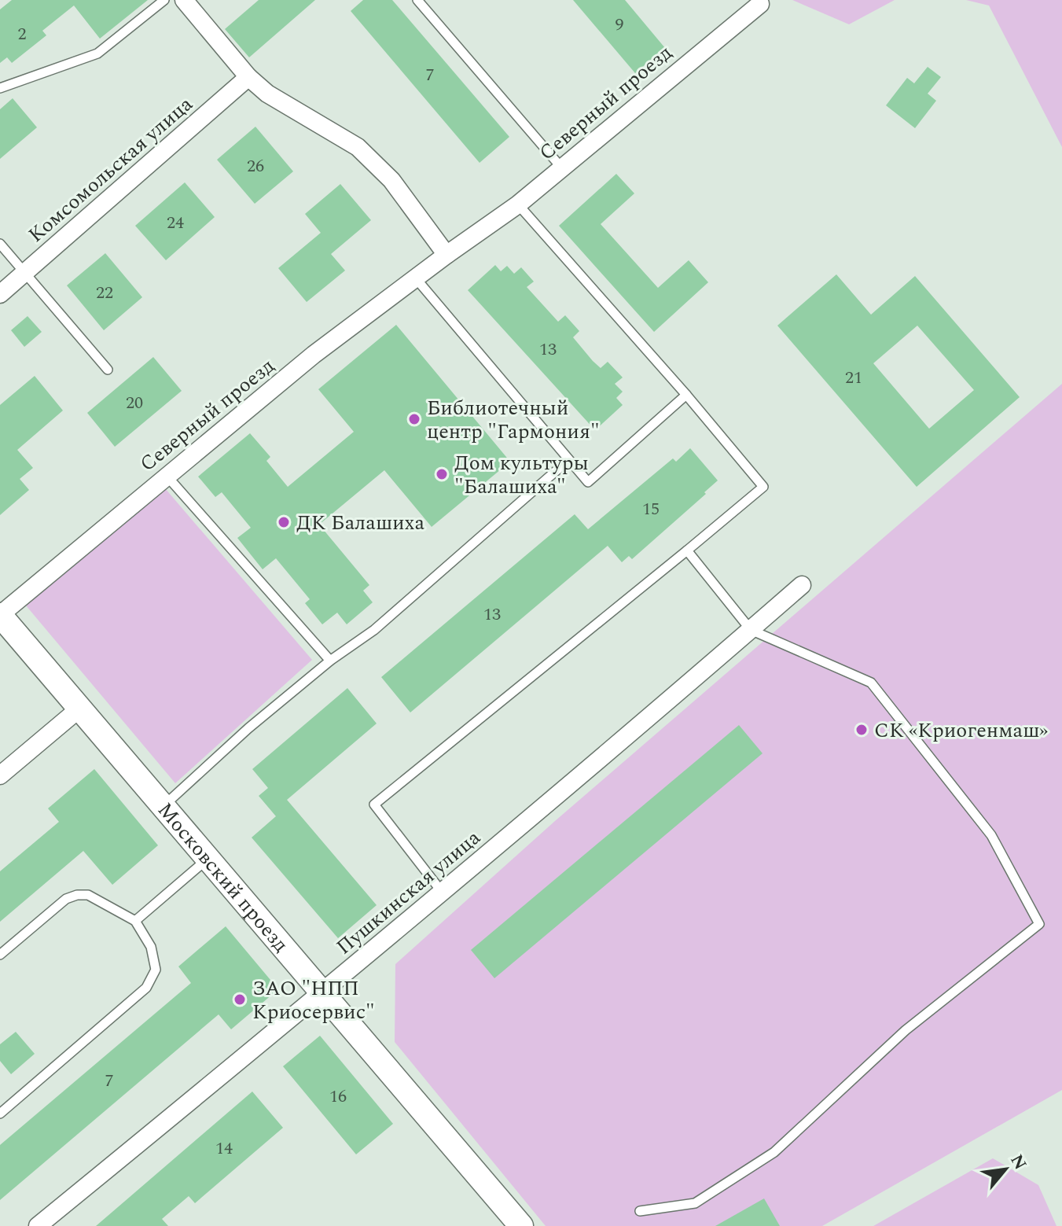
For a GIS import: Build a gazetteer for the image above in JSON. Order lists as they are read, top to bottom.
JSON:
{
  "streets": {
    "street": [
      "Северный проезд",
      "Комсомольская улица",
      "Московский проезд",
      "Пушкинская улица"
    ]
  },
  "crossings": [
    ["Северный проезд", "Московский проезд"],
    ["Московский проезд", "Пушкинская улица"]
  ],
  "places": [
    "Библиотечный центр \"Гармония\"",
    "Дом культуры \"Балашиха\"",
    "ДК Балашиха",
    "СК «Криогенмаш»",
    "ЗАО \"НПП Криосервис\""
  ],
  "house_numbers": [
    "9",
    "2",
    "7",
    "26",
    "24",
    "22",
    "13",
    "21",
    "20",
    "15",
    "13",
    "7",
    "16",
    "14"
  ],
  "north": "top right"
}
